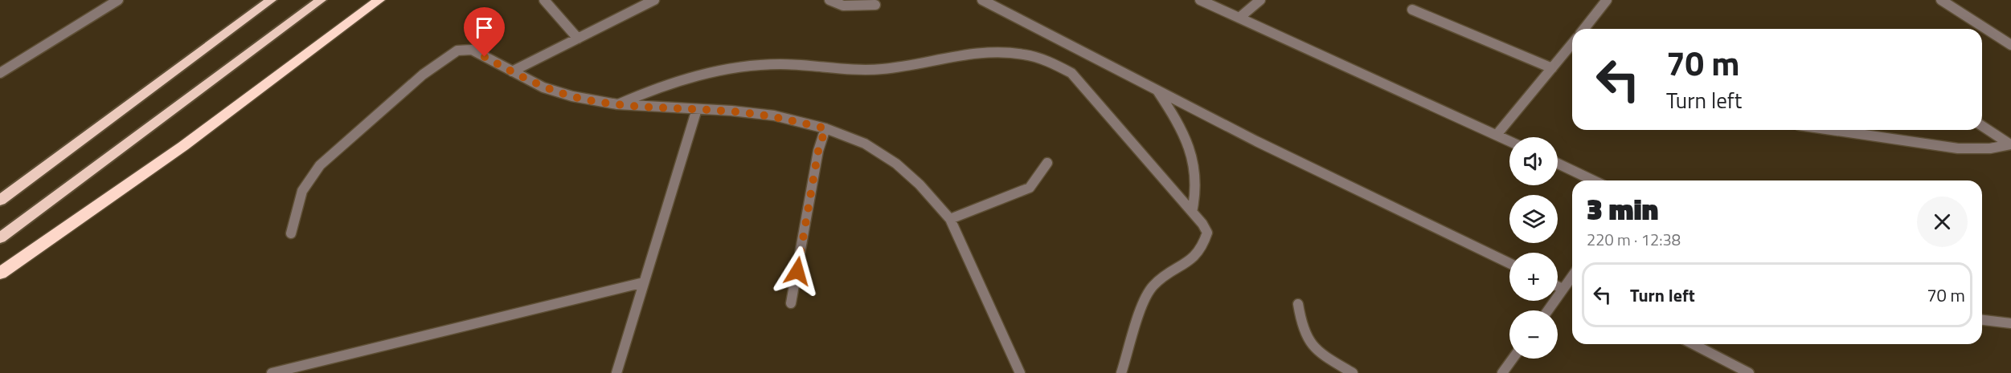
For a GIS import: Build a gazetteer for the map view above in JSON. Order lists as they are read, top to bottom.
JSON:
{
  "page": {
    "turn": ["70 m", "Turn left"],
    "map_buttons": ["+", "−"],
    "heading": ["3 min", "220 m · 12:38"],
    "list": [
      {
        "name": "Turn left",
        "value": "70 m"
      }
    ]
  }
}
